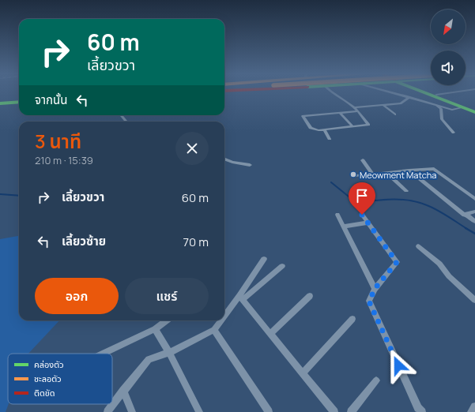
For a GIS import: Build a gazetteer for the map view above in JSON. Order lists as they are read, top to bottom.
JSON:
{
  "places": ["Meowment Matcha"],
  "legend": ["คล่องตัว", "ชะลอตัว", "ติดขัด"],
  "north": "bottom left",
  "page": {
    "turn": ["60 m", "เลี้ยวขวา"],
    "then": "จากนั้น",
    "heading": ["3 นาที", "210 m · 15:39"],
    "list": [
      {
        "name": "เลี้ยวขวา",
        "value": "60 m"
      },
      {
        "name": "เลี้ยวซ้าย",
        "value": "70 m"
      }
    ],
    "buttons": ["ออก", "แชร์"]
  }
}
